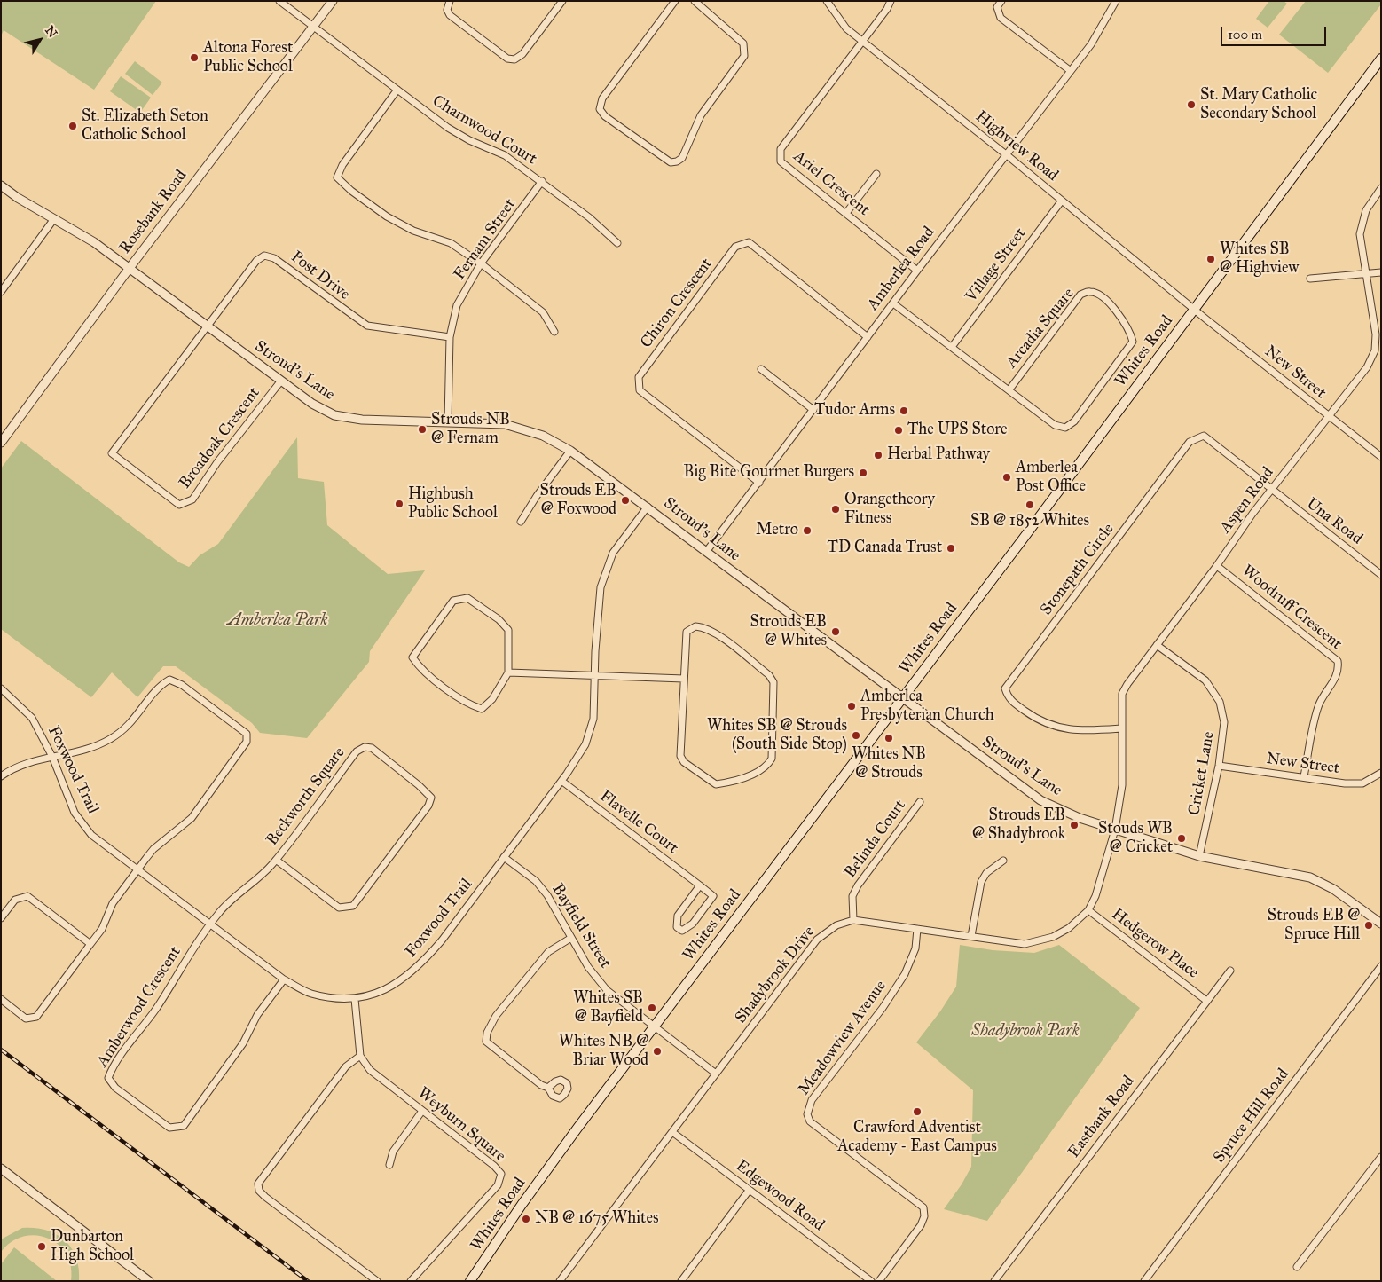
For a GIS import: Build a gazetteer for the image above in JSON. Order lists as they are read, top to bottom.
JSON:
{
  "streets": {
    "main road": ["Whites Road"],
    "street": [
      "Charnwood Court",
      "Highview Road",
      "Ariel Crescent",
      "Rosebank Road",
      "Fernam Street",
      "Village Street",
      "Amberlea Road",
      "Post Drive",
      "Chiron Crescent",
      "Arcadia Square",
      "Stroud's Lane",
      "New Street",
      "Broadoak Crescent",
      "Aspen Road",
      "Una Road",
      "Stonepath Circle",
      "Woodruff Crescent",
      "Foxwood Trail",
      "Cricket Lane",
      "Beckworth Square",
      "Flavelle Court",
      "Belinda Court",
      "Bayfield Street",
      "Hedgerow Place",
      "Shadybrook Drive",
      "Amberwood Crescent",
      "Meadowview Avenue",
      "Spruce Hill Road",
      "Eastbank Road",
      "Weyburn Square",
      "Edgewood Road"
    ]
  },
  "crossings": [
    ["Charnwood Court", "Rosebank Road"],
    ["Charnwood Court", "Fernam Street"],
    ["Highview Road", "Ariel Crescent"],
    ["Highview Road", "Village Street"],
    ["Highview Road", "Amberlea Road"],
    ["Highview Road", "Whites Road"],
    ["Highview Road", "New Street"],
    ["Ariel Crescent", "Amberlea Road"],
    ["Rosebank Road", "Stroud's Lane"],
    ["Fernam Street", "Post Drive"],
    ["Fernam Street", "Stroud's Lane"],
    ["Village Street", "Arcadia Square"],
    ["Amberlea Road", "Chiron Crescent"],
    ["Amberlea Road", "Arcadia Square"],
    ["Amberlea Road", "Stroud's Lane"],
    ["Post Drive", "Stroud's Lane"],
    ["Post Drive", "Broadoak Crescent"],
    ["Whites Road", "Stroud's Lane"],
    ["Whites Road", "New Street"],
    ["Whites Road", "Bayfield Street"],
    ["Stroud's Lane", "Broadoak Crescent"],
    ["Stroud's Lane", "Aspen Road"],
    ["Stroud's Lane", "Foxwood Trail"],
    ["Stroud's Lane", "Cricket Lane"],
    ["New Street", "Aspen Road"],
    ["New Street", "Woodruff Crescent"],
    ["New Street", "Cricket Lane"],
    ["Aspen Road", "Una Road"],
    ["Aspen Road", "Stonepath Circle"],
    ["Aspen Road", "Woodruff Crescent"],
    ["Aspen Road", "Cricket Lane"],
    ["Una Road", "Stonepath Circle"],
    ["Foxwood Trail", "Beckworth Square"],
    ["Foxwood Trail", "Flavelle Court"],
    ["Foxwood Trail", "Bayfield Street"],
    ["Foxwood Trail", "Amberwood Crescent"],
    ["Beckworth Square", "Amberwood Crescent"],
    ["Belinda Court", "Shadybrook Drive"],
    ["Bayfield Street", "Shadybrook Drive"],
    ["Hedgerow Place", "Eastbank Road"],
    ["Shadybrook Drive", "Edgewood Road"]
  ],
  "parks": ["Amberlea Park", "Shadybrook Park"],
  "places": [
    "Altona Forest Public School",
    "St. Mary Catholic Secondary School",
    "St. Elizabeth Seton Catholic School",
    "Whites SB @ Highview",
    "Tudor Arms",
    "Strouds NB @ Fernam",
    "The UPS Store",
    "Herbal Pathway",
    "Big Bite Gourmet Burgers",
    "Amberlea Post Office",
    "Strouds EB @ Foxwood",
    "Highbush Public School",
    "SB @ 1852 Whites",
    "Orangetheory Fitness",
    "Metro",
    "TD Canada Trust",
    "Strouds EB @ Whites",
    "Amberlea Presbyterian Church",
    "Whites SB @ Strouds (South Side Stop)",
    "Whites NB @ Strouds",
    "Strouds EB @ Shadybrook",
    "Stouds WB @ Cricket",
    "Strouds EB @ Spruce Hill",
    "Whites SB @ Bayfield",
    "Whites NB @ Briar Wood",
    "Crawford Adventist Academy - East Campus",
    "NB @ 1675 Whites",
    "Dunbarton High School"
  ],
  "scale_bar": "100 m",
  "north": "top right"
}
